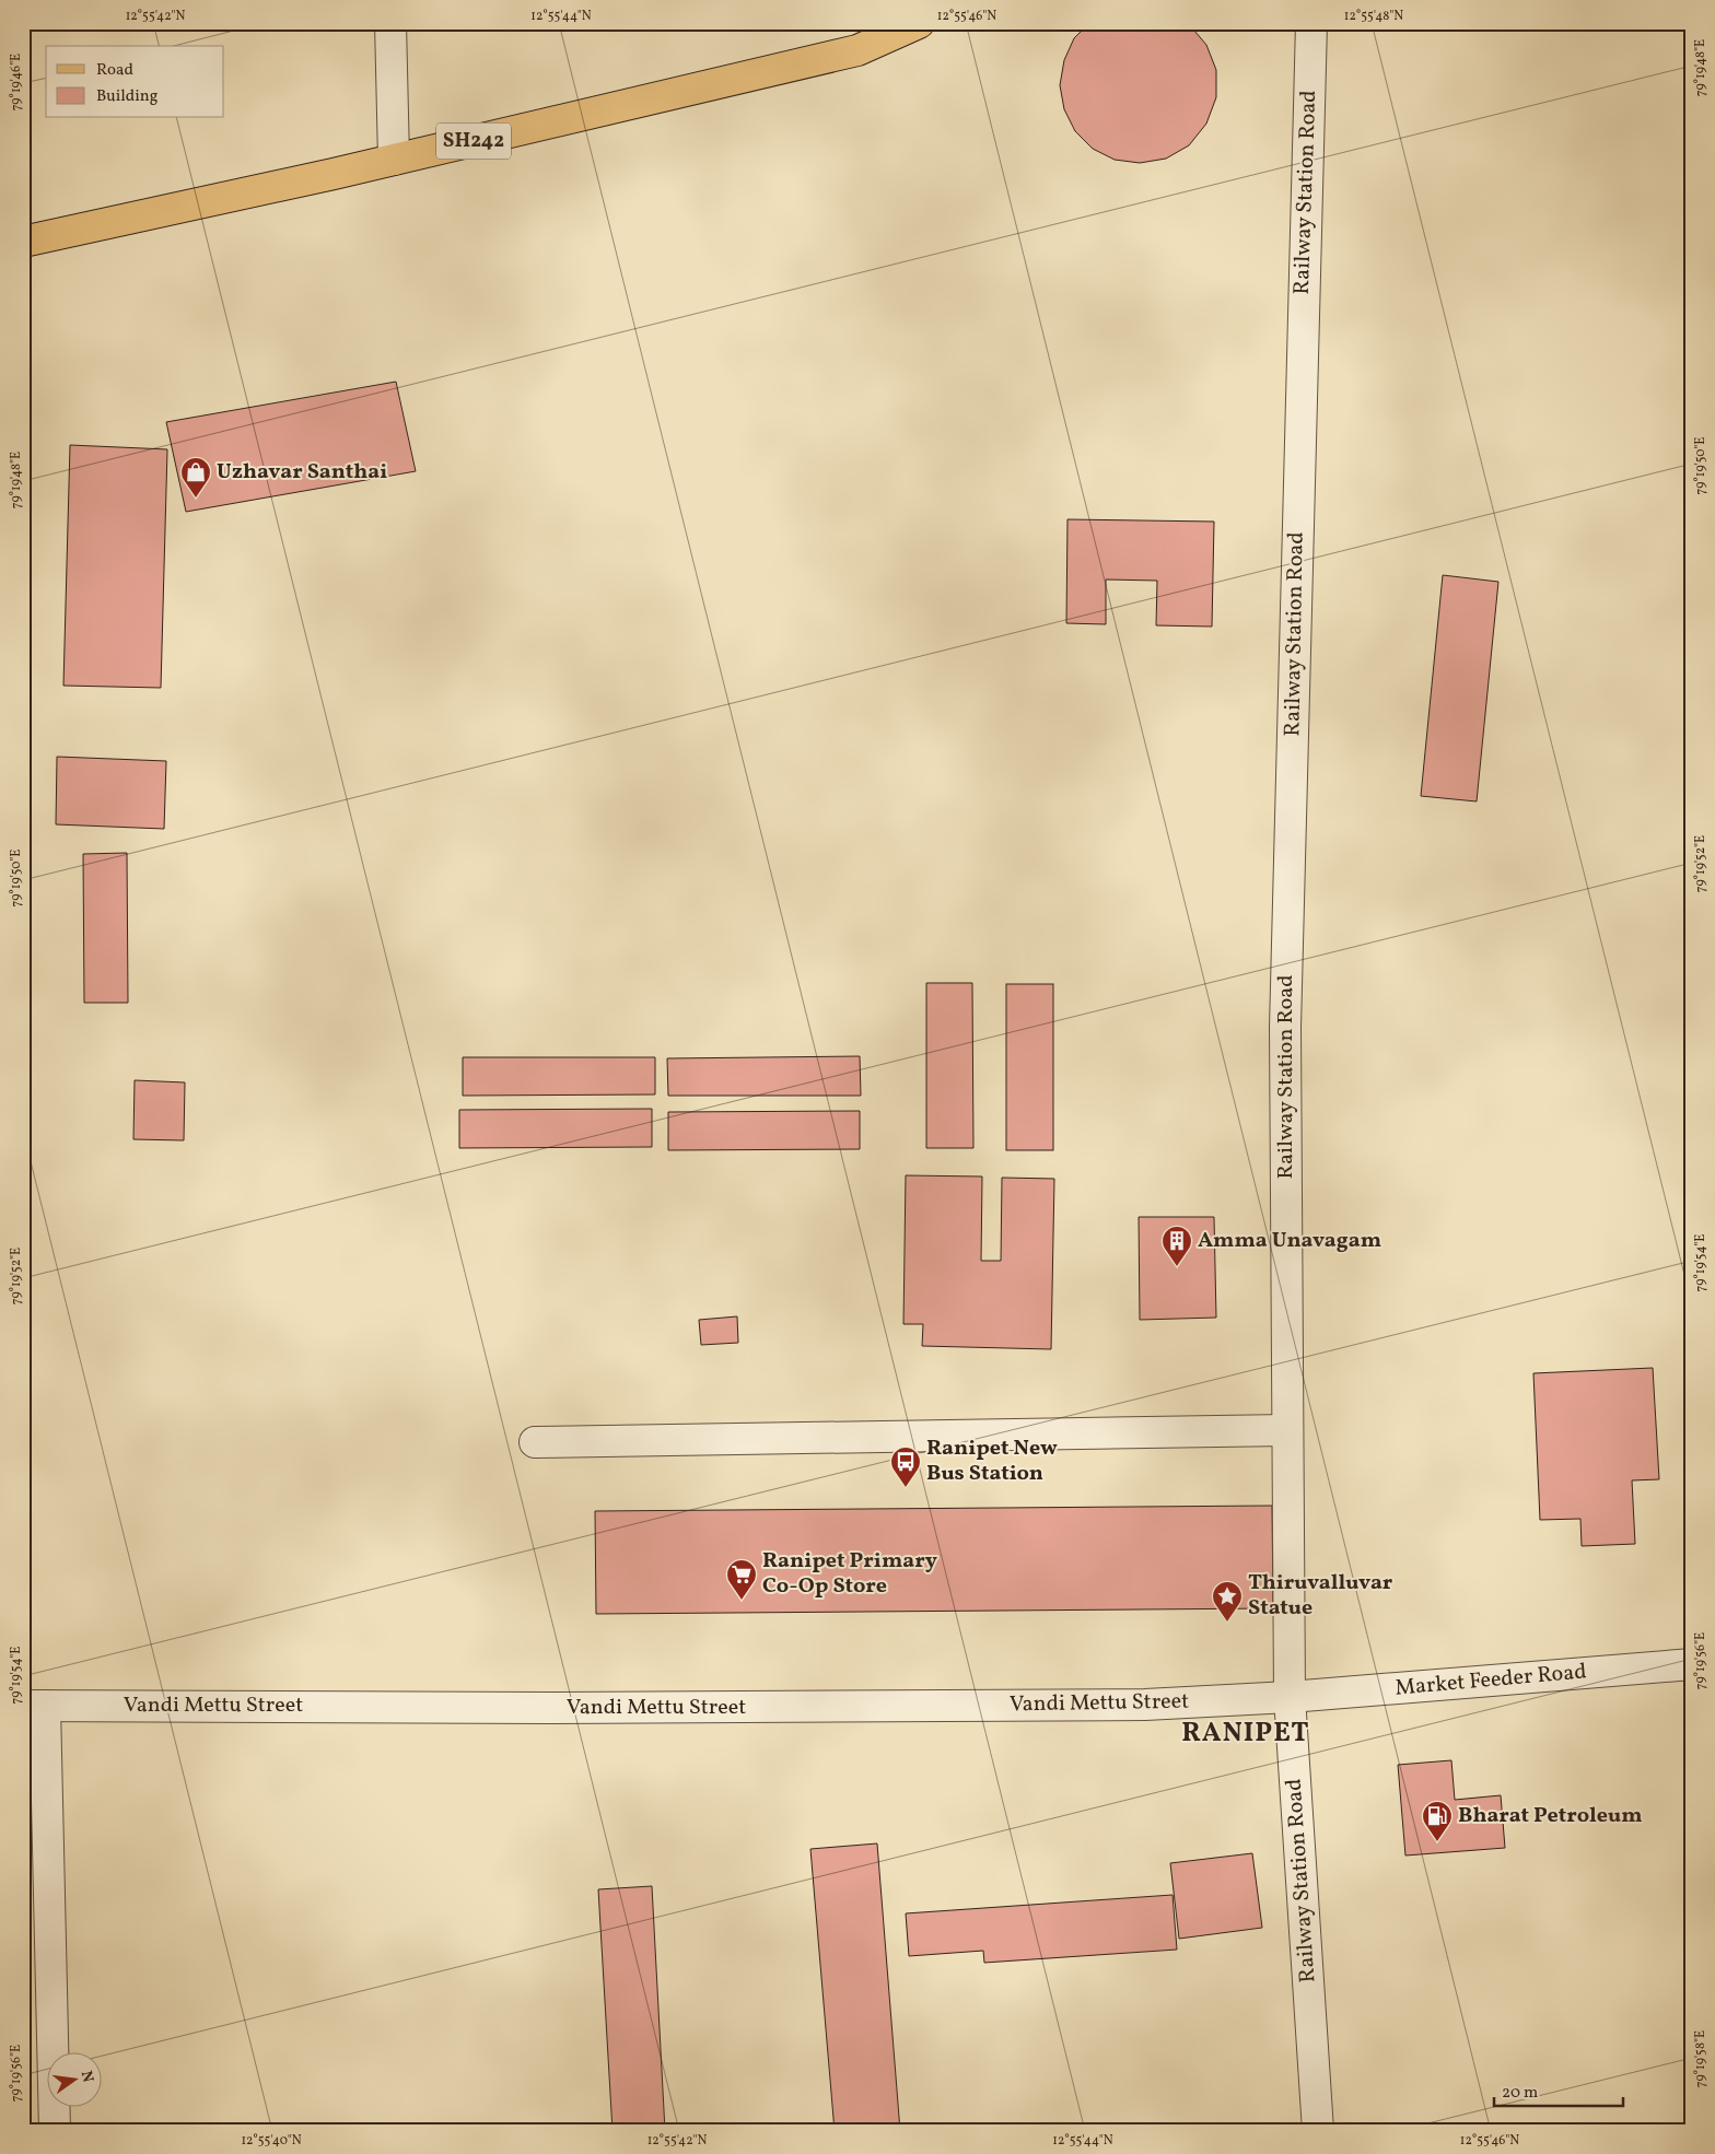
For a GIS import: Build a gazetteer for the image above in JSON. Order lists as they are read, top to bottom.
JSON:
{
  "streets": {
    "main road": ["SH242"],
    "street": ["Railway Station Road", "Market Feeder Road", "Vandi Mettu Street"]
  },
  "crossings": [
    ["Railway Station Road", "Market Feeder Road"],
    ["Railway Station Road", "Vandi Mettu Street"],
    ["Market Feeder Road", "Vandi Mettu Street"]
  ],
  "districts": ["RANIPET"],
  "places": {
    "shop": ["Uzhavar Santhai"],
    "building": ["Amma Unavagam"],
    "bus stop": ["Ranipet New Bus Station"],
    "supermarket": ["Ranipet Primary Co-Op Store"],
    "place": ["Thiruvalluvar Statue"],
    "fuel station": ["Bharat Petroleum"]
  },
  "legend": ["Road", "Building"],
  "scale_bar": "20 m",
  "north": "right",
  "coordinates": [
    "12°55'42\"N",
    "12°55'44\"N",
    "12°55'46\"N",
    "12°55'48\"N",
    "79°19'48\"E",
    "79°19'46\"E",
    "79°19'50\"E",
    "79°19'52\"E",
    "79°19'54\"E",
    "79°19'56\"E",
    "79°19'58\"E",
    "12°55'40\"N"
  ]
}
